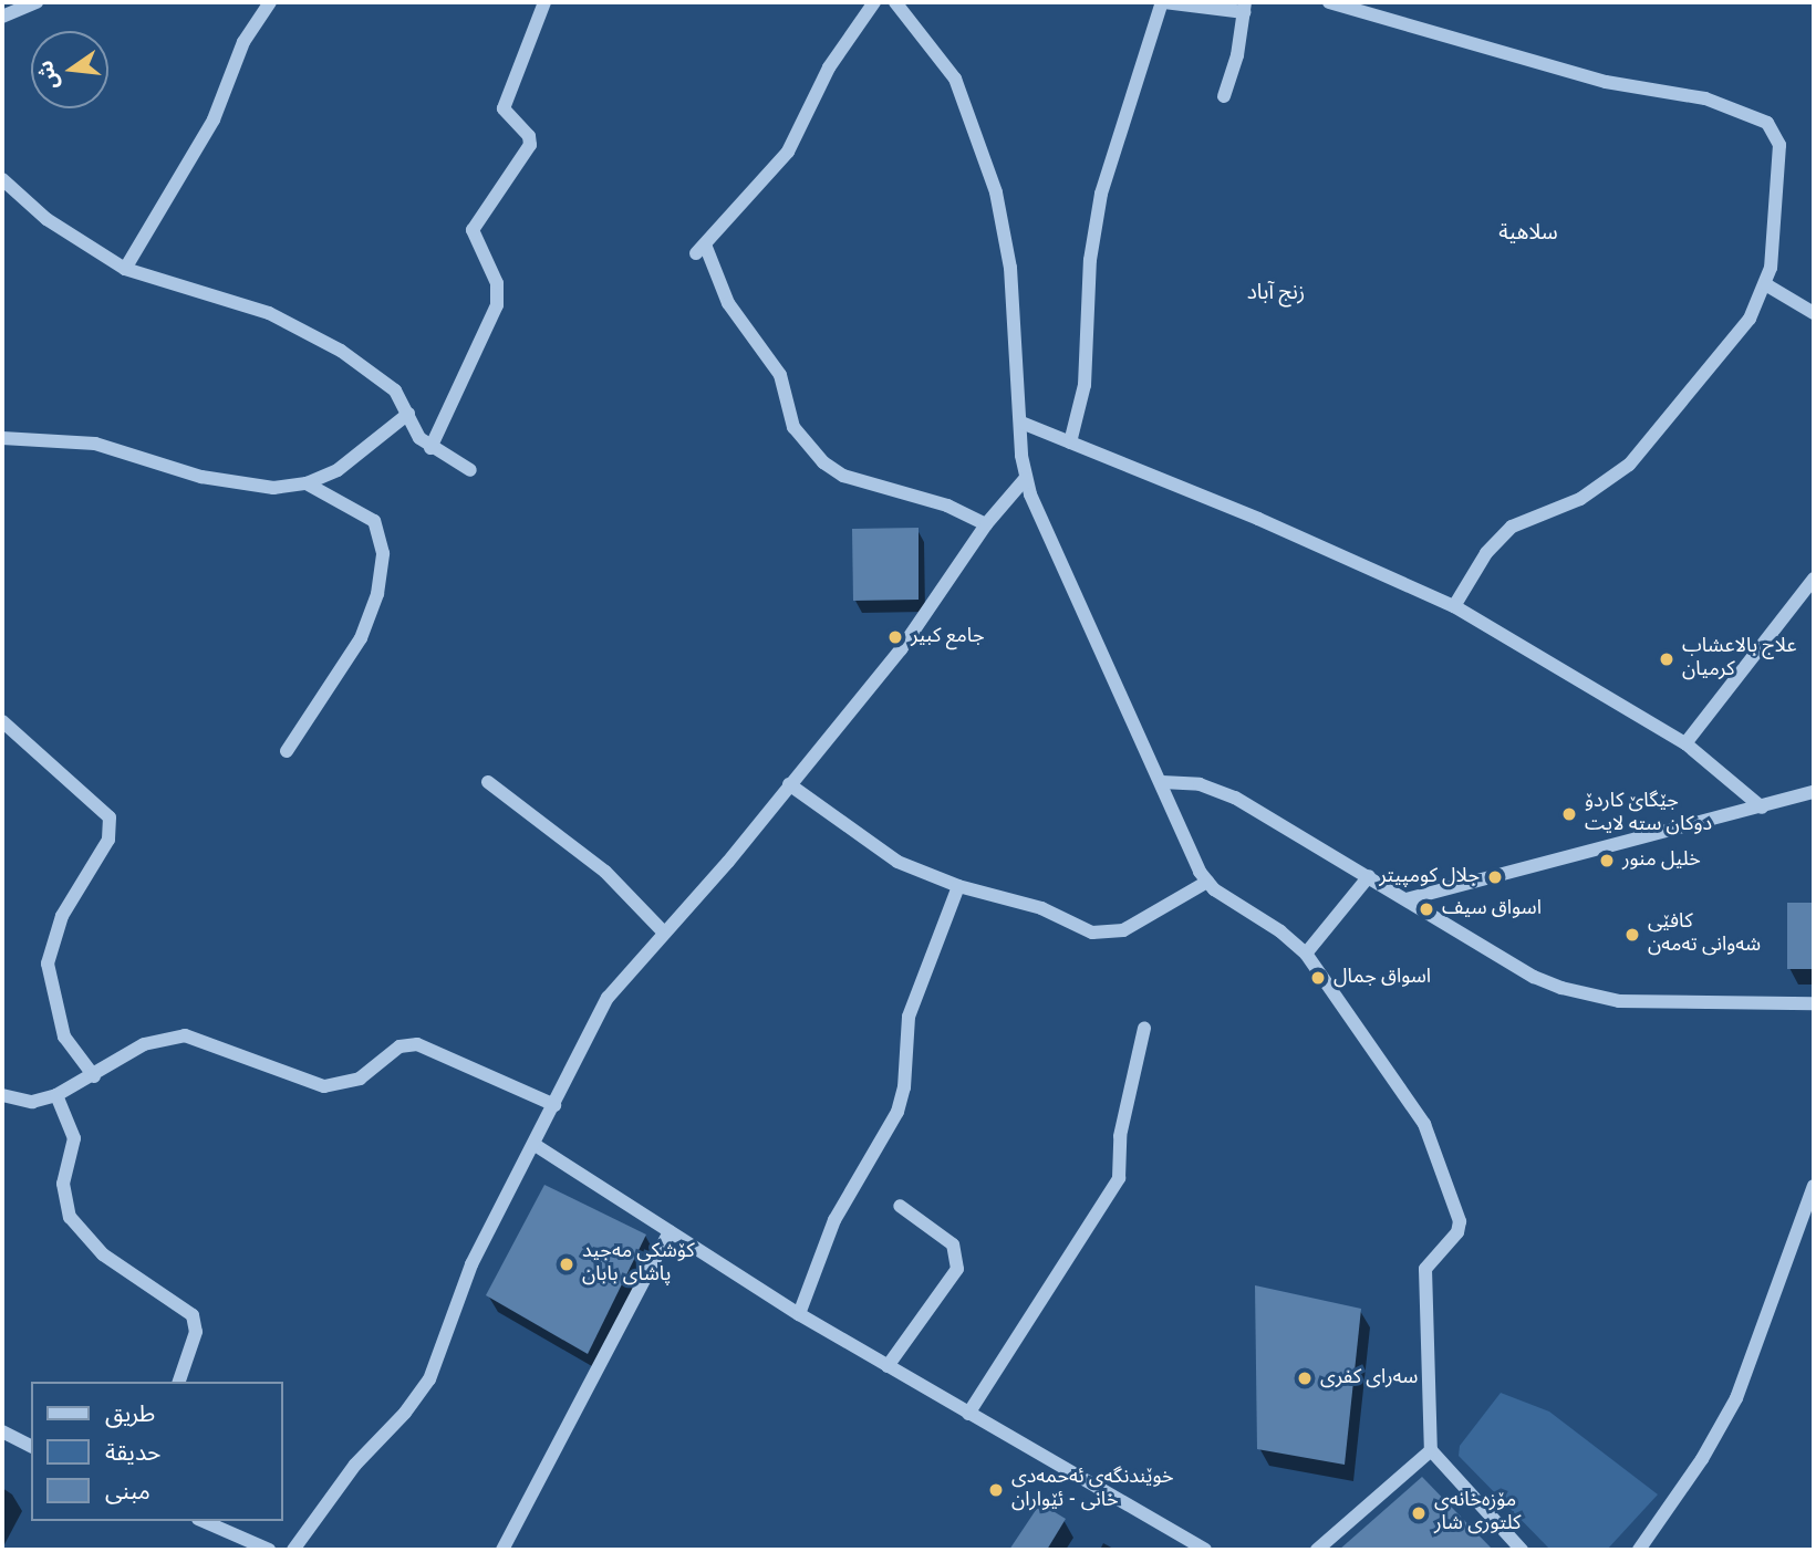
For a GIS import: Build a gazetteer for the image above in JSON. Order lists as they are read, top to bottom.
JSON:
{
  "districts": ["سلاهية", "زنج آباد"],
  "places": [
    "جامع كبير",
    "علاج بالاعشاب كرميان",
    "جێگاێ کاردۆ دوکان ستە لایت",
    "خلیل منور",
    "جلال کومپیتر",
    "اسواق سيف",
    "کافێی شەوانی تەمەن",
    "اسواق جمال",
    "کۆشکی مەجید پاشای بابان",
    "سەرای کفری",
    "خوێندنگەی ئەحمەدی خانی - ئێواران",
    "مۆزەخانەی کلتوری شار"
  ],
  "legend": ["طريق", "حديقة", "مبنى"],
  "north": "left"
}
